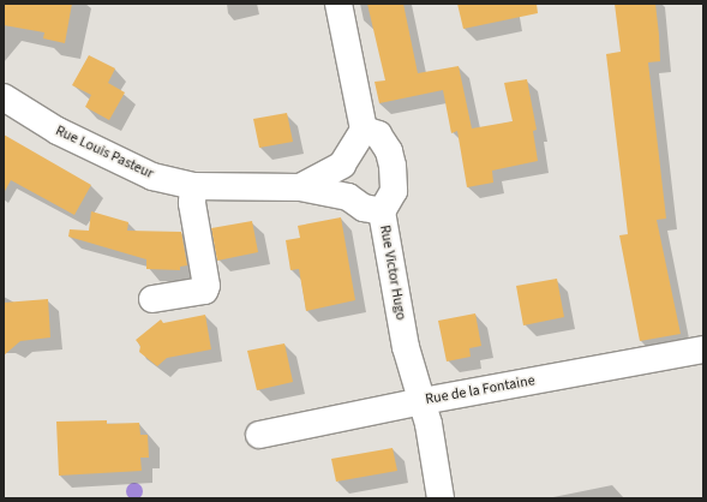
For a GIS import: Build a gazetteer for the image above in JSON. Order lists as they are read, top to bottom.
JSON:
{
  "streets": {
    "street": ["Rue Louis Pasteur", "Rue Victor Hugo", "Rue de la Fontaine"]
  },
  "crossings": [
    ["Rue Louis Pasteur", "Rue Victor Hugo"],
    ["Rue Victor Hugo", "Rue de la Fontaine"]
  ]
}
